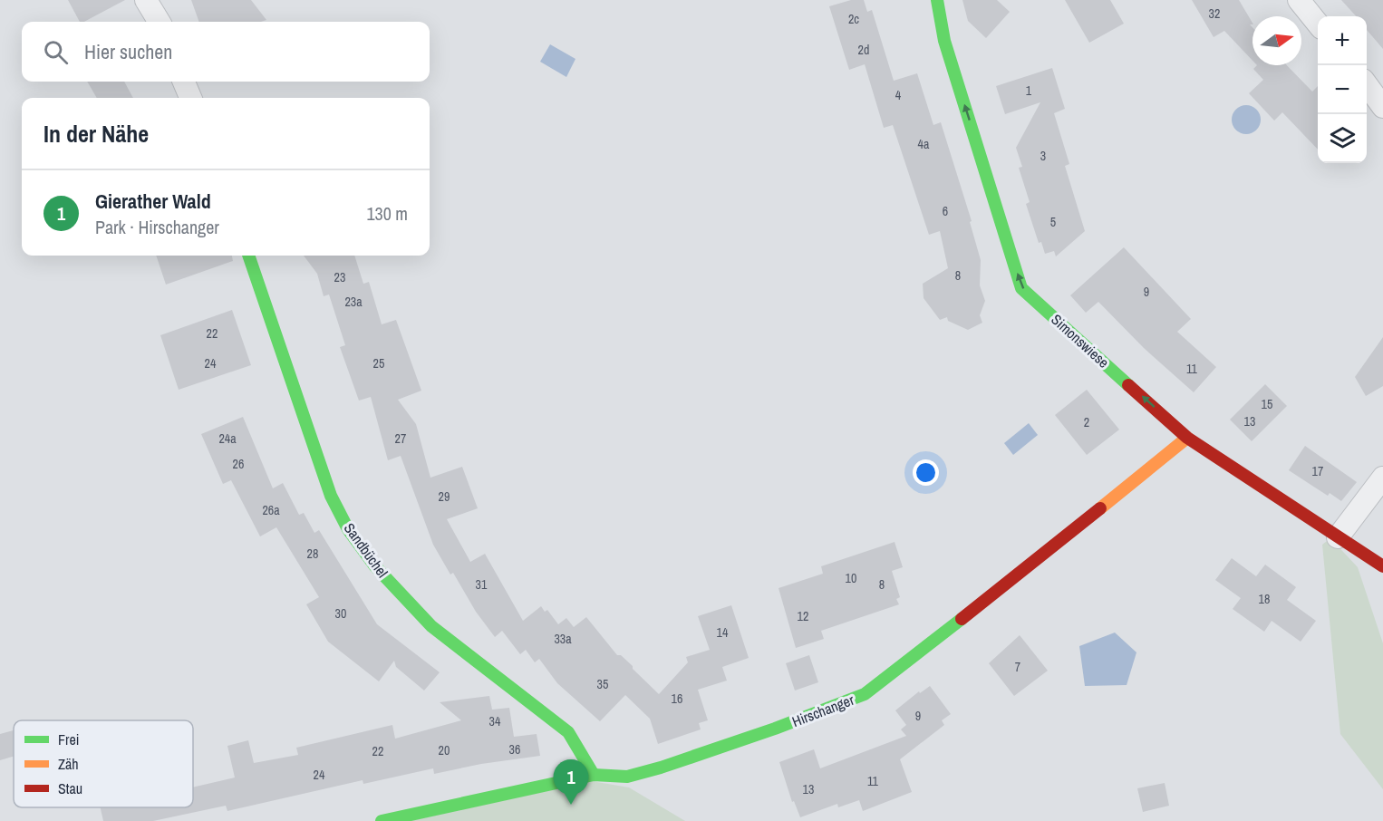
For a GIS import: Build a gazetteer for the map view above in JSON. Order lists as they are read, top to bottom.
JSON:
{
  "streets": {
    "street": ["Simonswiese", "Sandbüchel", "Hirschanger"]
  },
  "crossings": [
    ["Simonswiese", "Hirschanger"],
    ["Sandbüchel", "Hirschanger"]
  ],
  "one_way": ["Simonswiese"],
  "house_numbers": [
    "32",
    "2c",
    "2d",
    "1",
    "4",
    "4a",
    "3",
    "6",
    "5",
    "8",
    "23",
    "9",
    "23a",
    "22",
    "24",
    "25",
    "11",
    "15",
    "13",
    "2",
    "24a",
    "27",
    "26",
    "17",
    "29",
    "26a",
    "28",
    "10",
    "31",
    "8",
    "18",
    "30",
    "12",
    "14",
    "33a",
    "7",
    "35",
    "16",
    "9",
    "34",
    "36",
    "20",
    "22",
    "24",
    "11",
    "13"
  ],
  "legend": ["Frei", "Zäh", "Stau"],
  "north": "right",
  "page": {
    "map_buttons": ["+", "−"],
    "search": "Hier suchen",
    "heading": "In der Nähe",
    "list": [
      {
        "mark": "1",
        "name": "Gierather Wald",
        "note": "Park · Hirschanger",
        "value": "130 m"
      }
    ],
    "pins": "1"
  }
}
